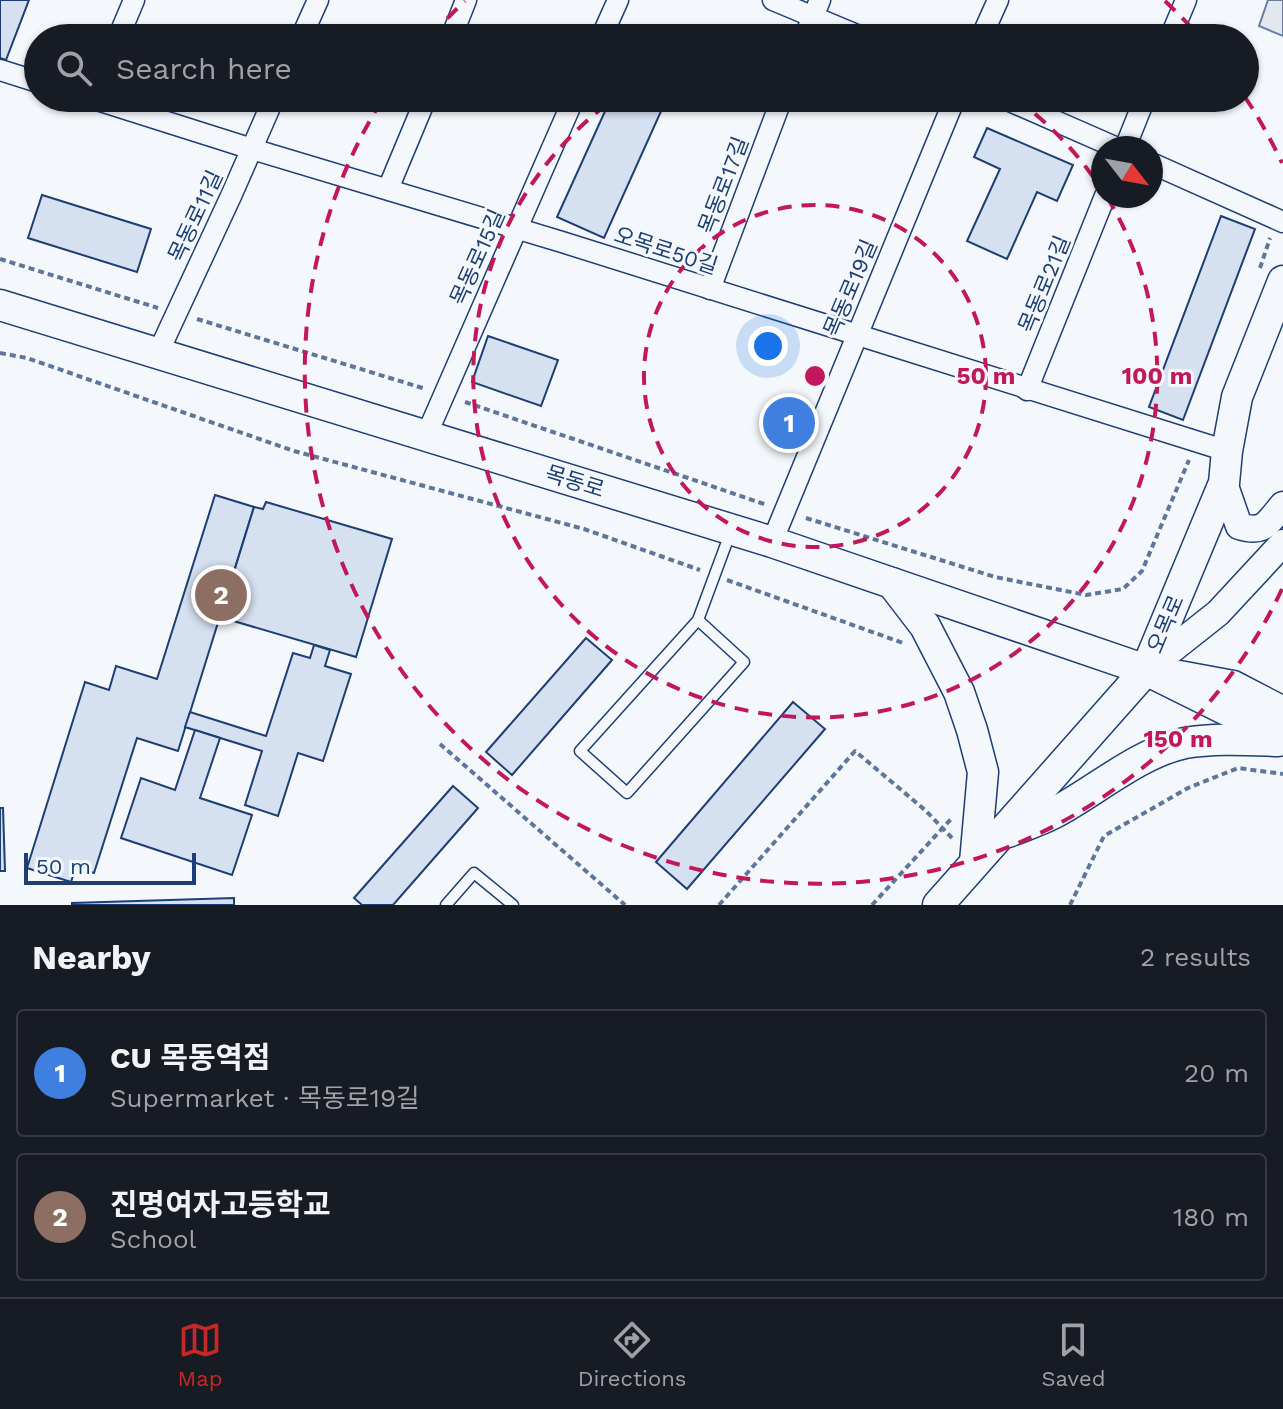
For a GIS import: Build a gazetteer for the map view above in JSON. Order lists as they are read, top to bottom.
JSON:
{
  "streets": {
    "main road": ["목동로", "오목로"],
    "street": [
      "목동로17길",
      "목동로11길",
      "오목로50길",
      "목동로15길",
      "목동로21길",
      "목동로19길"
    ]
  },
  "crossings": [
    ["목동로17길", "오목로50길"],
    ["목동로11길", "오목로50길"],
    ["목동로11길", "목동로"],
    ["오목로50길", "목동로15길"],
    ["오목로50길", "목동로21길"],
    ["오목로50길", "목동로19길"],
    ["오목로50길", "오목로"],
    ["목동로15길", "목동로"],
    ["목동로19길", "목동로"],
    ["목동로", "오목로"]
  ],
  "scale_bar": "50 m",
  "north": "bottom right",
  "page": {
    "search": "Search here",
    "pins": ["1", "2"],
    "scale": "50 m",
    "heading": ["Nearby", "2 results"],
    "list": [
      {
        "mark": "1",
        "name": "CU 목동역점",
        "note": "Supermarket · 목동로19길",
        "value": "20 m"
      },
      {
        "mark": "2",
        "name": "진명여자고등학교",
        "note": "School",
        "value": "180 m"
      }
    ],
    "nav": ["Map", "Directions", "Saved"]
  },
  "rings": ["50 m", "100 m", "150 m"]
}
